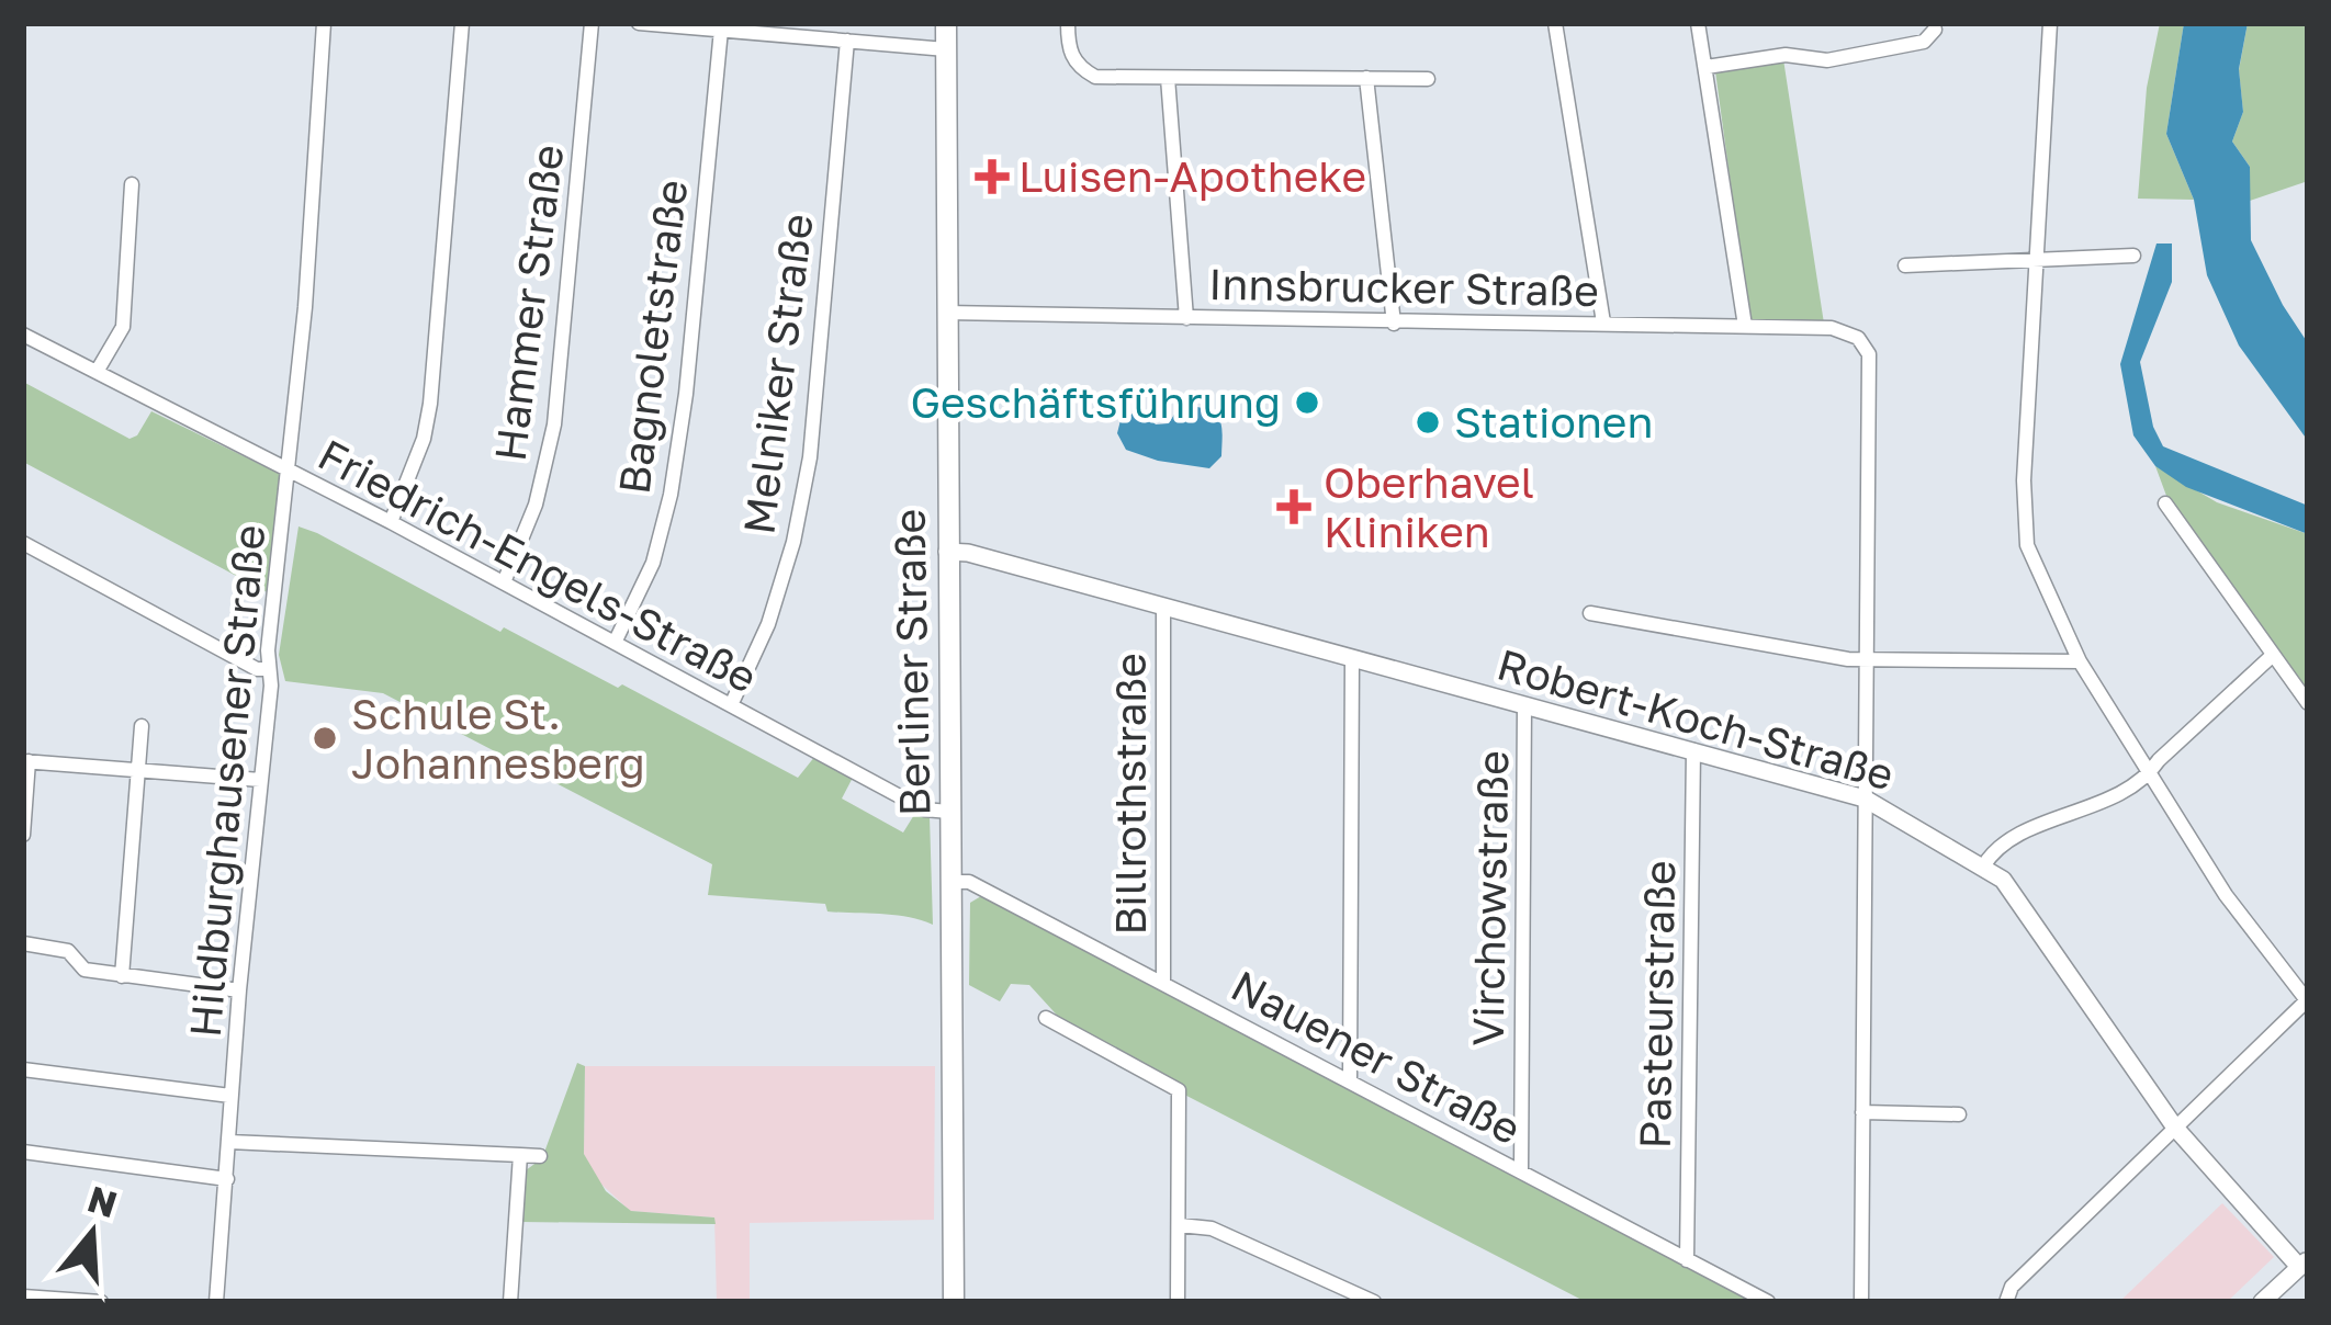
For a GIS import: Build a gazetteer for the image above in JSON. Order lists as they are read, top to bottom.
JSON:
{
  "streets": {
    "main road": ["Berliner Straße"],
    "street": [
      "Innsbrucker Straße",
      "Hammer Straße",
      "Bagnoletstraße",
      "Melniker Straße",
      "Friedrich-Engels-Straße",
      "Robert-Koch-Straße",
      "Hildburghausener Straße",
      "Billrothstraße",
      "Virchowstraße",
      "Pasteurstraße",
      "Nauener Straße"
    ]
  },
  "crossings": [
    ["Innsbrucker Straße", "Berliner Straße"],
    ["Innsbrucker Straße", "Robert-Koch-Straße"],
    ["Hammer Straße", "Friedrich-Engels-Straße"],
    ["Bagnoletstraße", "Friedrich-Engels-Straße"],
    ["Melniker Straße", "Friedrich-Engels-Straße"],
    ["Friedrich-Engels-Straße", "Berliner Straße"],
    ["Friedrich-Engels-Straße", "Hildburghausener Straße"],
    ["Berliner Straße", "Robert-Koch-Straße"],
    ["Berliner Straße", "Nauener Straße"],
    ["Robert-Koch-Straße", "Billrothstraße"],
    ["Robert-Koch-Straße", "Virchowstraße"],
    ["Robert-Koch-Straße", "Pasteurstraße"],
    ["Billrothstraße", "Nauener Straße"],
    ["Virchowstraße", "Nauener Straße"],
    ["Pasteurstraße", "Nauener Straße"]
  ],
  "places": {
    "health": ["Luisen-Apotheke", "Oberhavel Kliniken"],
    "other": ["Geschäftsführung", "Stationen", "Schule St. Johannesberg"]
  },
  "north": "top"
}
